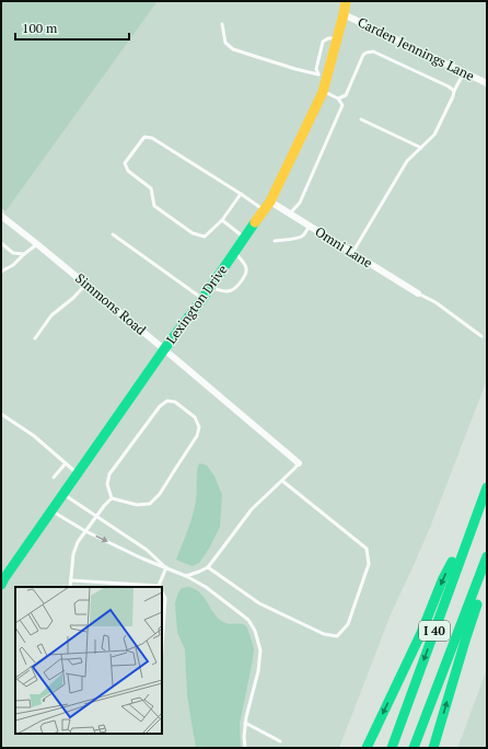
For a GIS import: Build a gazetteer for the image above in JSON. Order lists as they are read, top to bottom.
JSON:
{
  "streets": {
    "main road": ["Lexington Drive", "I 40"],
    "street": ["Carden Jennings Lane", "Omni Lane", "Simmons Road"]
  },
  "crossings": [
    ["Carden Jennings Lane", "Lexington Drive"],
    ["Omni Lane", "Lexington Drive"],
    ["Simmons Road", "Lexington Drive"]
  ],
  "scale_bar": "100 m"
}
